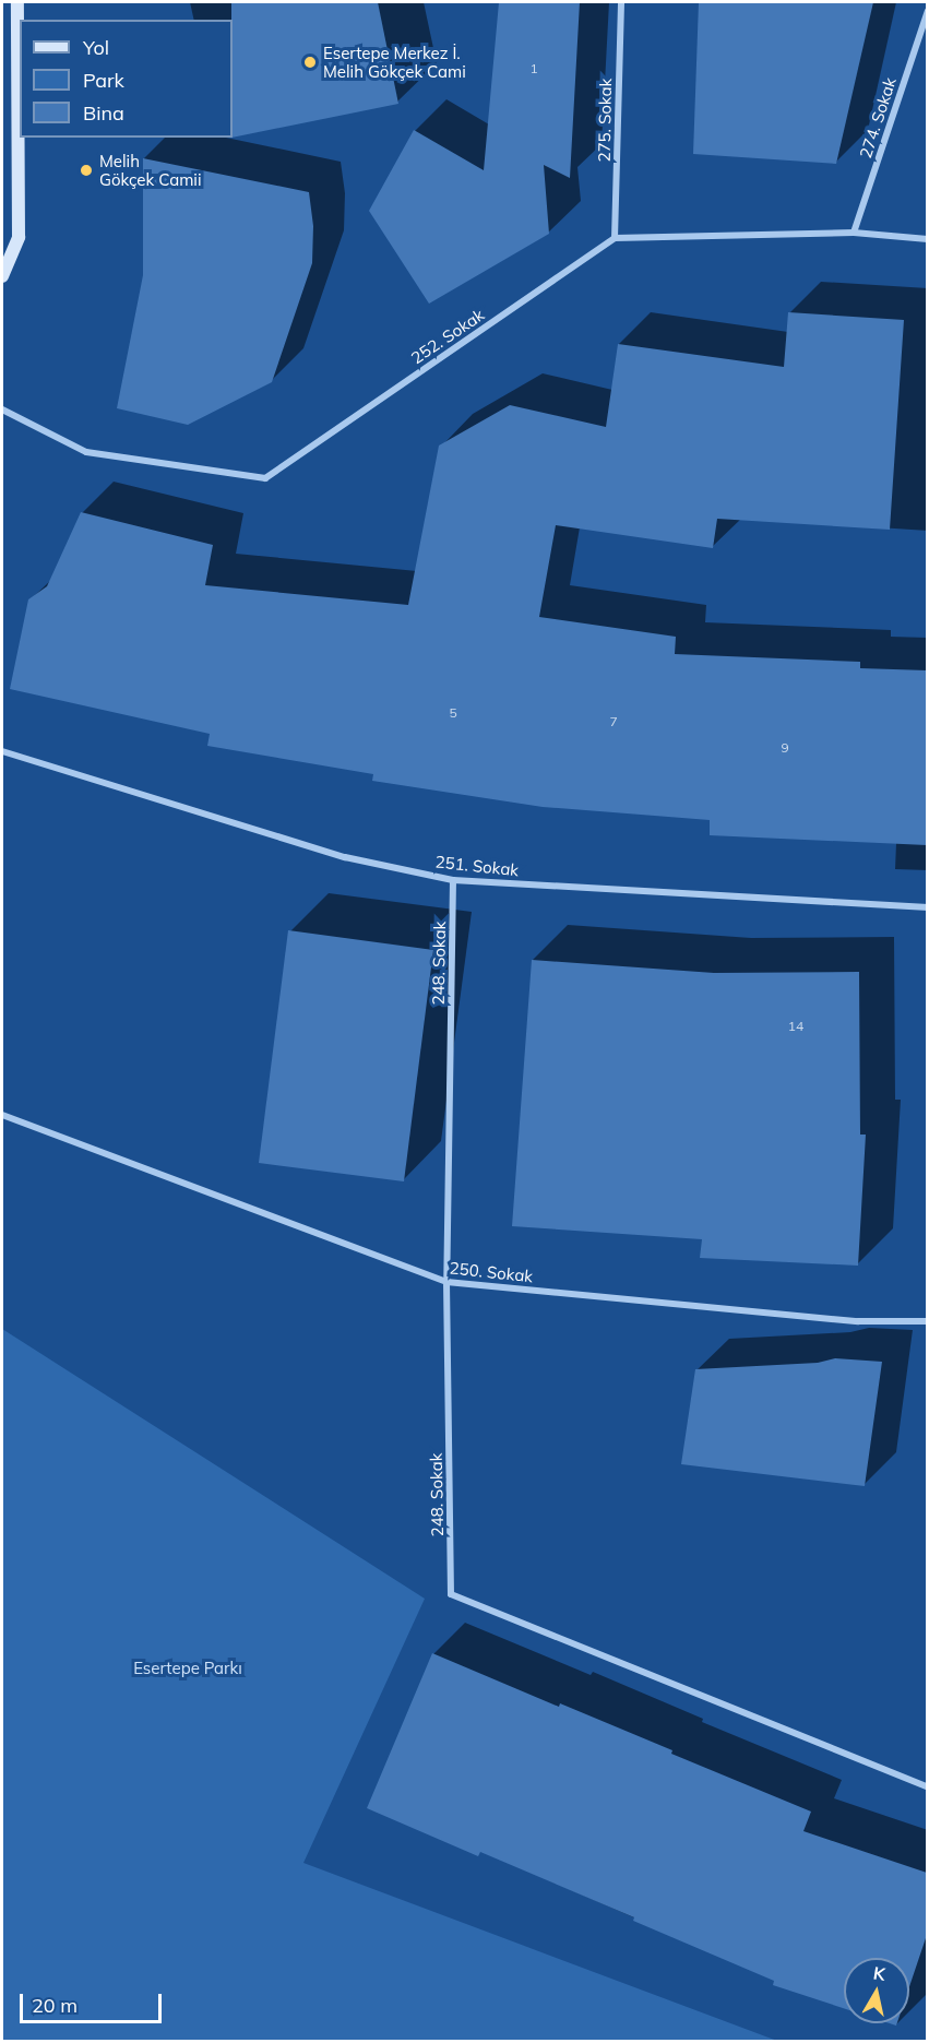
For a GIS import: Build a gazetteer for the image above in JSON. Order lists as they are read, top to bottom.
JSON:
{
  "streets": {
    "street": [
      "274. Sokak",
      "275. Sokak",
      "252. Sokak",
      "251. Sokak",
      "248. Sokak",
      "250. Sokak"
    ]
  },
  "crossings": [
    ["275. Sokak", "252. Sokak"],
    ["251. Sokak", "248. Sokak"],
    ["248. Sokak", "250. Sokak"]
  ],
  "parks": ["Esertepe Parkı"],
  "places": ["Esertepe Merkez İ. Melih Gökçek Cami", "Melih Gökçek Camii"],
  "house_numbers": [
    "1",
    "5",
    "7",
    "9",
    "14"
  ],
  "legend": ["Yol", "Park", "Bina"],
  "scale_bar": "20 m",
  "north": "top"
}
